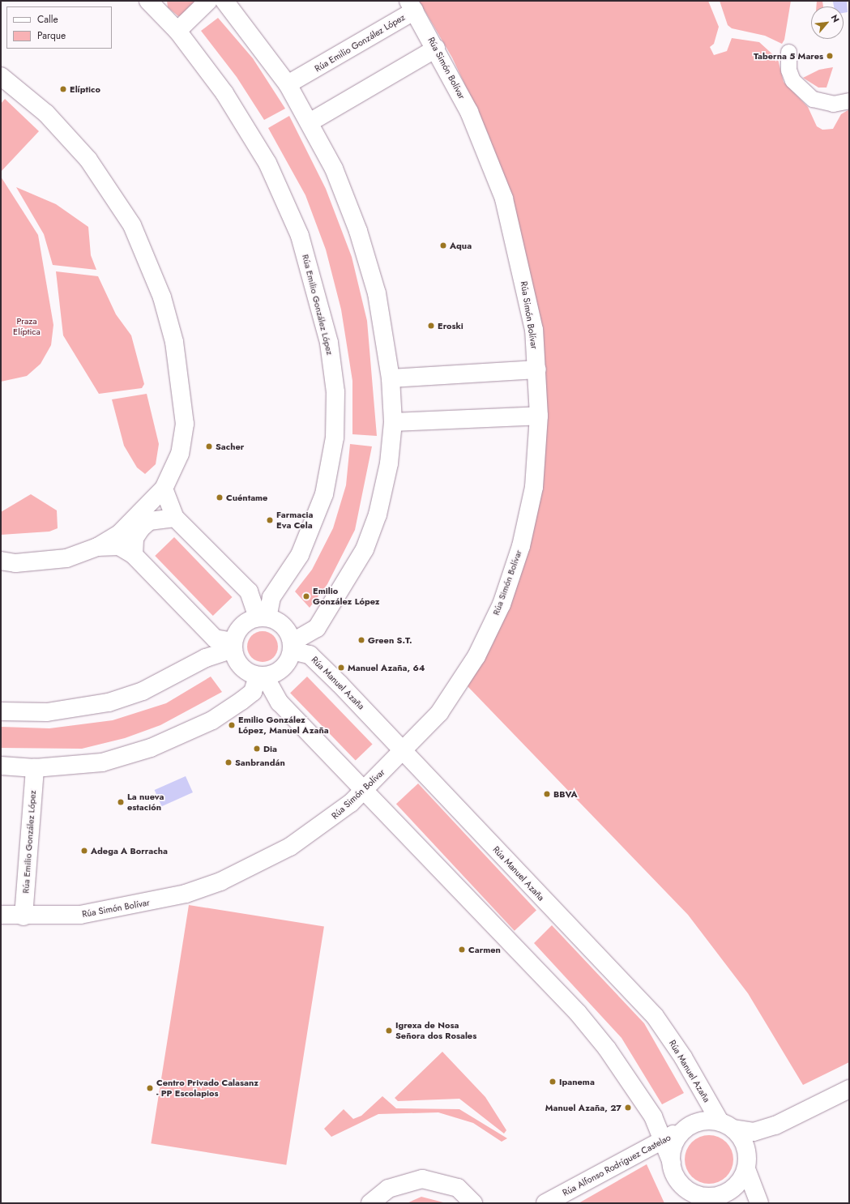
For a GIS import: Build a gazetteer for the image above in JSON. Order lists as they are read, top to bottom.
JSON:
{
  "streets": {
    "street": [
      "Rúa Emilio González López",
      "Rúa Simón Bolívar",
      "Rúa Manuel Azaña",
      "Rúa Alfonso Rodríguez Castelao"
    ]
  },
  "crossings": [
    ["Rúa Emilio González López", "Rúa Simón Bolívar"],
    ["Rúa Emilio González López", "Rúa Manuel Azaña"],
    ["Rúa Simón Bolívar", "Rúa Manuel Azaña"],
    ["Rúa Manuel Azaña", "Rúa Alfonso Rodríguez Castelao"]
  ],
  "parks": ["Praza Elíptica"],
  "places": [
    "Taberna 5 Mares",
    "Elíptico",
    "Aqua",
    "Eroski",
    "Sacher",
    "Cuéntame",
    "Farmacia Eva Cela",
    "Emilio González López",
    "Green S.T.",
    "Manuel Azaña, 64",
    "Emilio González López, Manuel Azaña",
    "Dia",
    "Sanbrandán",
    "BBVA",
    "La nueva estación",
    "Adega A Borracha",
    "Carmen",
    "Igrexa de Nosa Señora dos Rosales",
    "Ipanema",
    "Centro Privado Calasanz - PP Escolapios",
    "Manuel Azaña, 27"
  ],
  "legend": ["Calle", "Parque"],
  "north": "top right"
}
